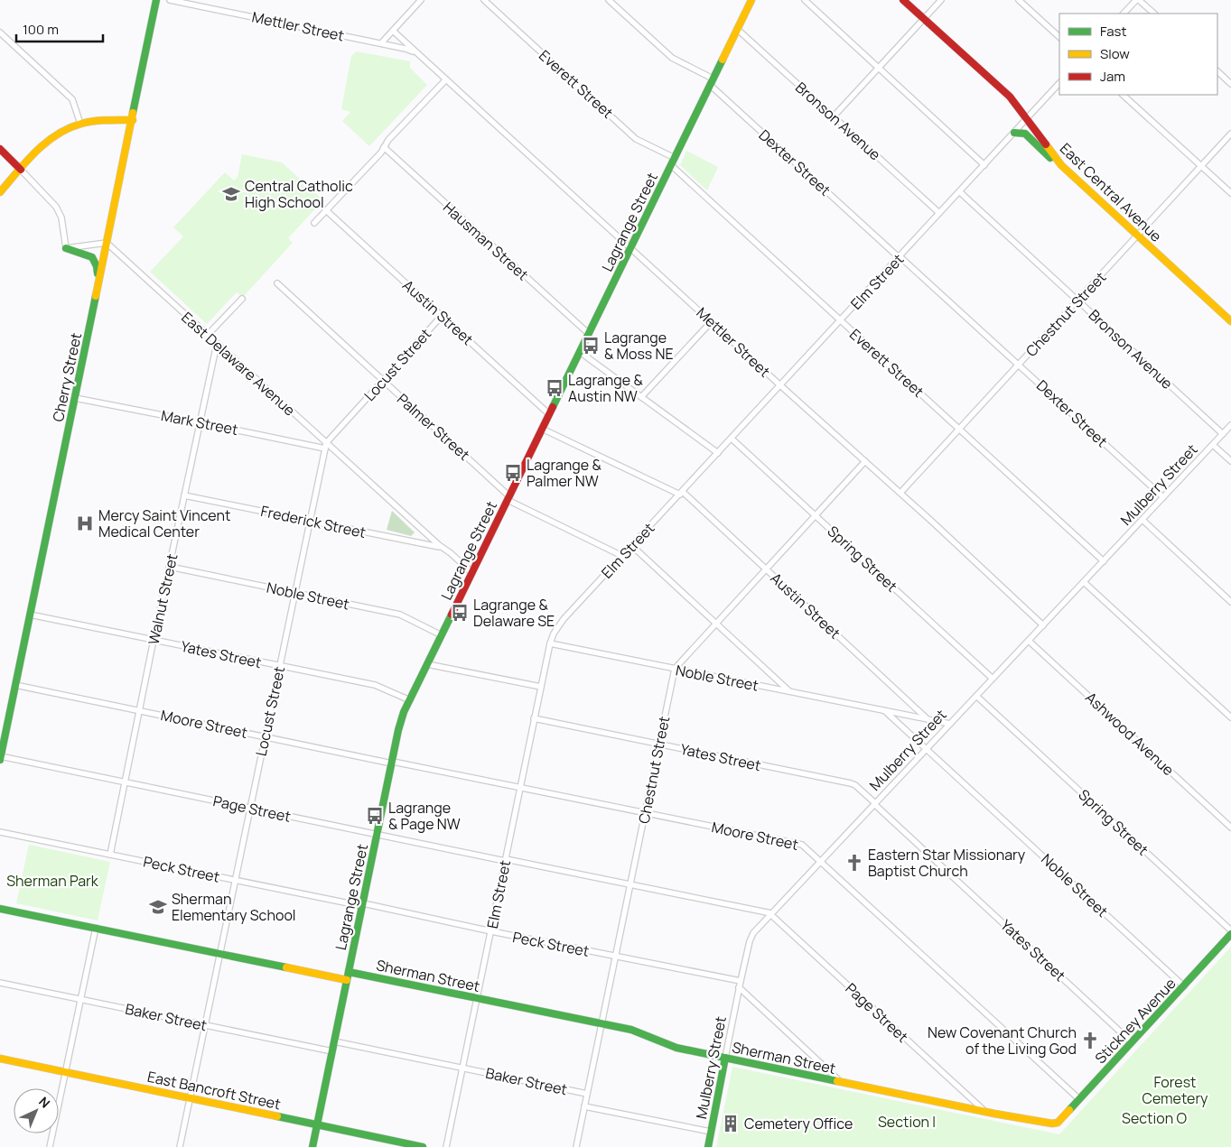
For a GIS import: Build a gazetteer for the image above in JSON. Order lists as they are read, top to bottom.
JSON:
{
  "streets": {
    "street": [
      "Mettler Street",
      "Everett Street",
      "Bronson Avenue",
      "Dexter Street",
      "East Central Avenue",
      "Lagrange Street",
      "Hausman Street",
      "Elm Street",
      "Austin Street",
      "Chestnut Street",
      "East Delaware Avenue",
      "Locust Street",
      "Cherry Street",
      "Mark Street",
      "Palmer Street",
      "Mulberry Street",
      "Frederick Street",
      "Spring Street",
      "Noble Street",
      "Walnut Street",
      "Yates Street",
      "Moore Street",
      "Ashwood Avenue",
      "Page Street",
      "Peck Street",
      "Sherman Street",
      "Baker Street",
      "Stickney Avenue",
      "East Bancroft Street"
    ]
  },
  "crossings": [
    ["Mettler Street", "Lagrange Street"],
    ["Mettler Street", "Elm Street"],
    ["Mettler Street", "Chestnut Street"],
    ["Mettler Street", "Mulberry Street"],
    ["Everett Street", "Lagrange Street"],
    ["Everett Street", "Elm Street"],
    ["Everett Street", "Chestnut Street"],
    ["Everett Street", "Mulberry Street"],
    ["Bronson Avenue", "Lagrange Street"],
    ["Bronson Avenue", "Elm Street"],
    ["Bronson Avenue", "Chestnut Street"],
    ["Bronson Avenue", "Mulberry Street"],
    ["Dexter Street", "Lagrange Street"],
    ["Dexter Street", "Elm Street"],
    ["Dexter Street", "Chestnut Street"],
    ["Dexter Street", "Mulberry Street"],
    ["East Central Avenue", "Elm Street"],
    ["East Central Avenue", "Chestnut Street"],
    ["Lagrange Street", "Hausman Street"],
    ["Lagrange Street", "Austin Street"],
    ["Lagrange Street", "East Delaware Avenue"],
    ["Lagrange Street", "Palmer Street"],
    ["Lagrange Street", "Noble Street"],
    ["Lagrange Street", "Yates Street"],
    ["Lagrange Street", "Moore Street"],
    ["Lagrange Street", "Page Street"],
    ["Lagrange Street", "Peck Street"],
    ["Lagrange Street", "Sherman Street"],
    ["Lagrange Street", "Baker Street"],
    ["Lagrange Street", "East Bancroft Street"],
    ["Elm Street", "Austin Street"],
    ["Elm Street", "Palmer Street"],
    ["Elm Street", "Spring Street"],
    ["Elm Street", "Noble Street"],
    ["Elm Street", "Yates Street"],
    ["Elm Street", "Moore Street"],
    ["Elm Street", "Page Street"],
    ["Elm Street", "Peck Street"],
    ["Elm Street", "Sherman Street"],
    ["Elm Street", "Baker Street"],
    ["Austin Street", "Locust Street"],
    ["Austin Street", "Noble Street"],
    ["Chestnut Street", "Noble Street"],
    ["Chestnut Street", "Yates Street"],
    ["Chestnut Street", "Moore Street"],
    ["Chestnut Street", "Page Street"],
    ["Chestnut Street", "Peck Street"],
    ["Chestnut Street", "Sherman Street"],
    ["Chestnut Street", "Baker Street"],
    ["East Delaware Avenue", "Locust Street"],
    ["East Delaware Avenue", "Cherry Street"],
    ["East Delaware Avenue", "Mark Street"],
    ["East Delaware Avenue", "Frederick Street"],
    ["East Delaware Avenue", "Walnut Street"],
    ["Locust Street", "Mark Street"],
    ["Locust Street", "Palmer Street"],
    ["Locust Street", "Frederick Street"],
    ["Locust Street", "Noble Street"],
    ["Locust Street", "Yates Street"],
    ["Locust Street", "Moore Street"],
    ["Locust Street", "Page Street"],
    ["Locust Street", "Peck Street"],
    ["Locust Street", "Baker Street"],
    ["Locust Street", "East Bancroft Street"],
    ["Cherry Street", "Mark Street"],
    ["Cherry Street", "Yates Street"],
    ["Cherry Street", "Moore Street"],
    ["Cherry Street", "Page Street"],
    ["Mark Street", "Walnut Street"],
    ["Mulberry Street", "Spring Street"],
    ["Mulberry Street", "Noble Street"],
    ["Mulberry Street", "Yates Street"],
    ["Mulberry Street", "Moore Street"],
    ["Mulberry Street", "Ashwood Avenue"],
    ["Mulberry Street", "Page Street"],
    ["Mulberry Street", "Peck Street"],
    ["Mulberry Street", "Sherman Street"],
    ["Mulberry Street", "Baker Street"],
    ["Frederick Street", "Walnut Street"],
    ["Noble Street", "Walnut Street"],
    ["Noble Street", "Stickney Avenue"],
    ["Walnut Street", "Yates Street"],
    ["Walnut Street", "Moore Street"],
    ["Walnut Street", "Page Street"],
    ["Walnut Street", "Peck Street"],
    ["Yates Street", "Stickney Avenue"],
    ["Moore Street", "Stickney Avenue"],
    ["Page Street", "Sherman Street"],
    ["Sherman Street", "Stickney Avenue"]
  ],
  "parks": [
    "Sherman Park",
    "Forest Cemetery",
    "Section O",
    "Section I"
  ],
  "places": {
    "school or university": ["Central Catholic High School", "Sherman Elementary School"],
    "bus stop": [
      "Lagrange & Moss NE",
      "Lagrange & Austin NW",
      "Lagrange & Palmer NW",
      "Lagrange & Delaware SE",
      "Lagrange & Page NW"
    ],
    "hospital": ["Mercy Saint Vincent Medical Center"],
    "church": ["Eastern Star Missionary Baptist Church", "New Covenant Church of the Living God"],
    "building": ["Cemetery Office"]
  },
  "legend": ["Fast", "Slow", "Jam"],
  "scale_bar": "100 m",
  "north": "top right"
}
